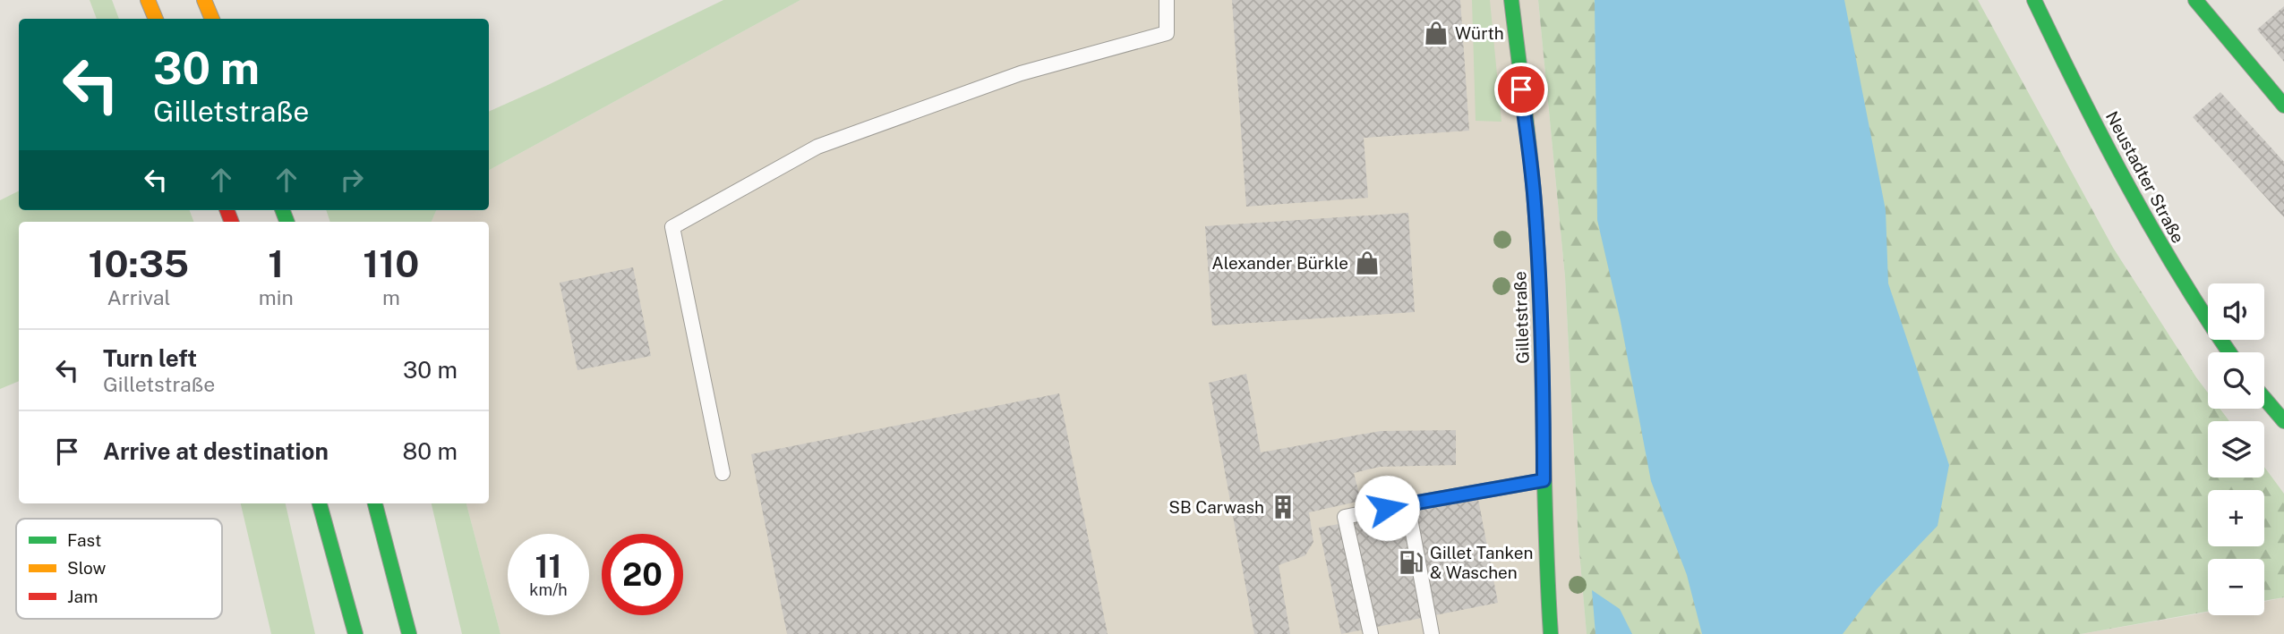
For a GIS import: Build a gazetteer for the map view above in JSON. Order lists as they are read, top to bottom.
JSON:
{
  "streets": {
    "main road": ["Neustadter Straße", "Gilletstraße"]
  },
  "places": {
    "shop": ["Würth", "Alexander Bürkle"],
    "building": ["SB Carwash"],
    "fuel station": ["Gillet Tanken & Waschen"]
  },
  "legend": ["Fast", "Slow", "Jam"],
  "page": {
    "turn": ["30 m", "Gilletstraße"],
    "eta": [
      "10:35",
      "Arrival",
      "1",
      "min",
      "110",
      "m"
    ],
    "map_buttons": ["+", "−"],
    "list": [
      {
        "name": "Turn left",
        "note": "Gilletstraße",
        "value": "30 m"
      },
      {
        "name": "Arrive at destination",
        "value": "80 m"
      }
    ],
    "speed": "11 km/h",
    "limit": "20"
  }
}
